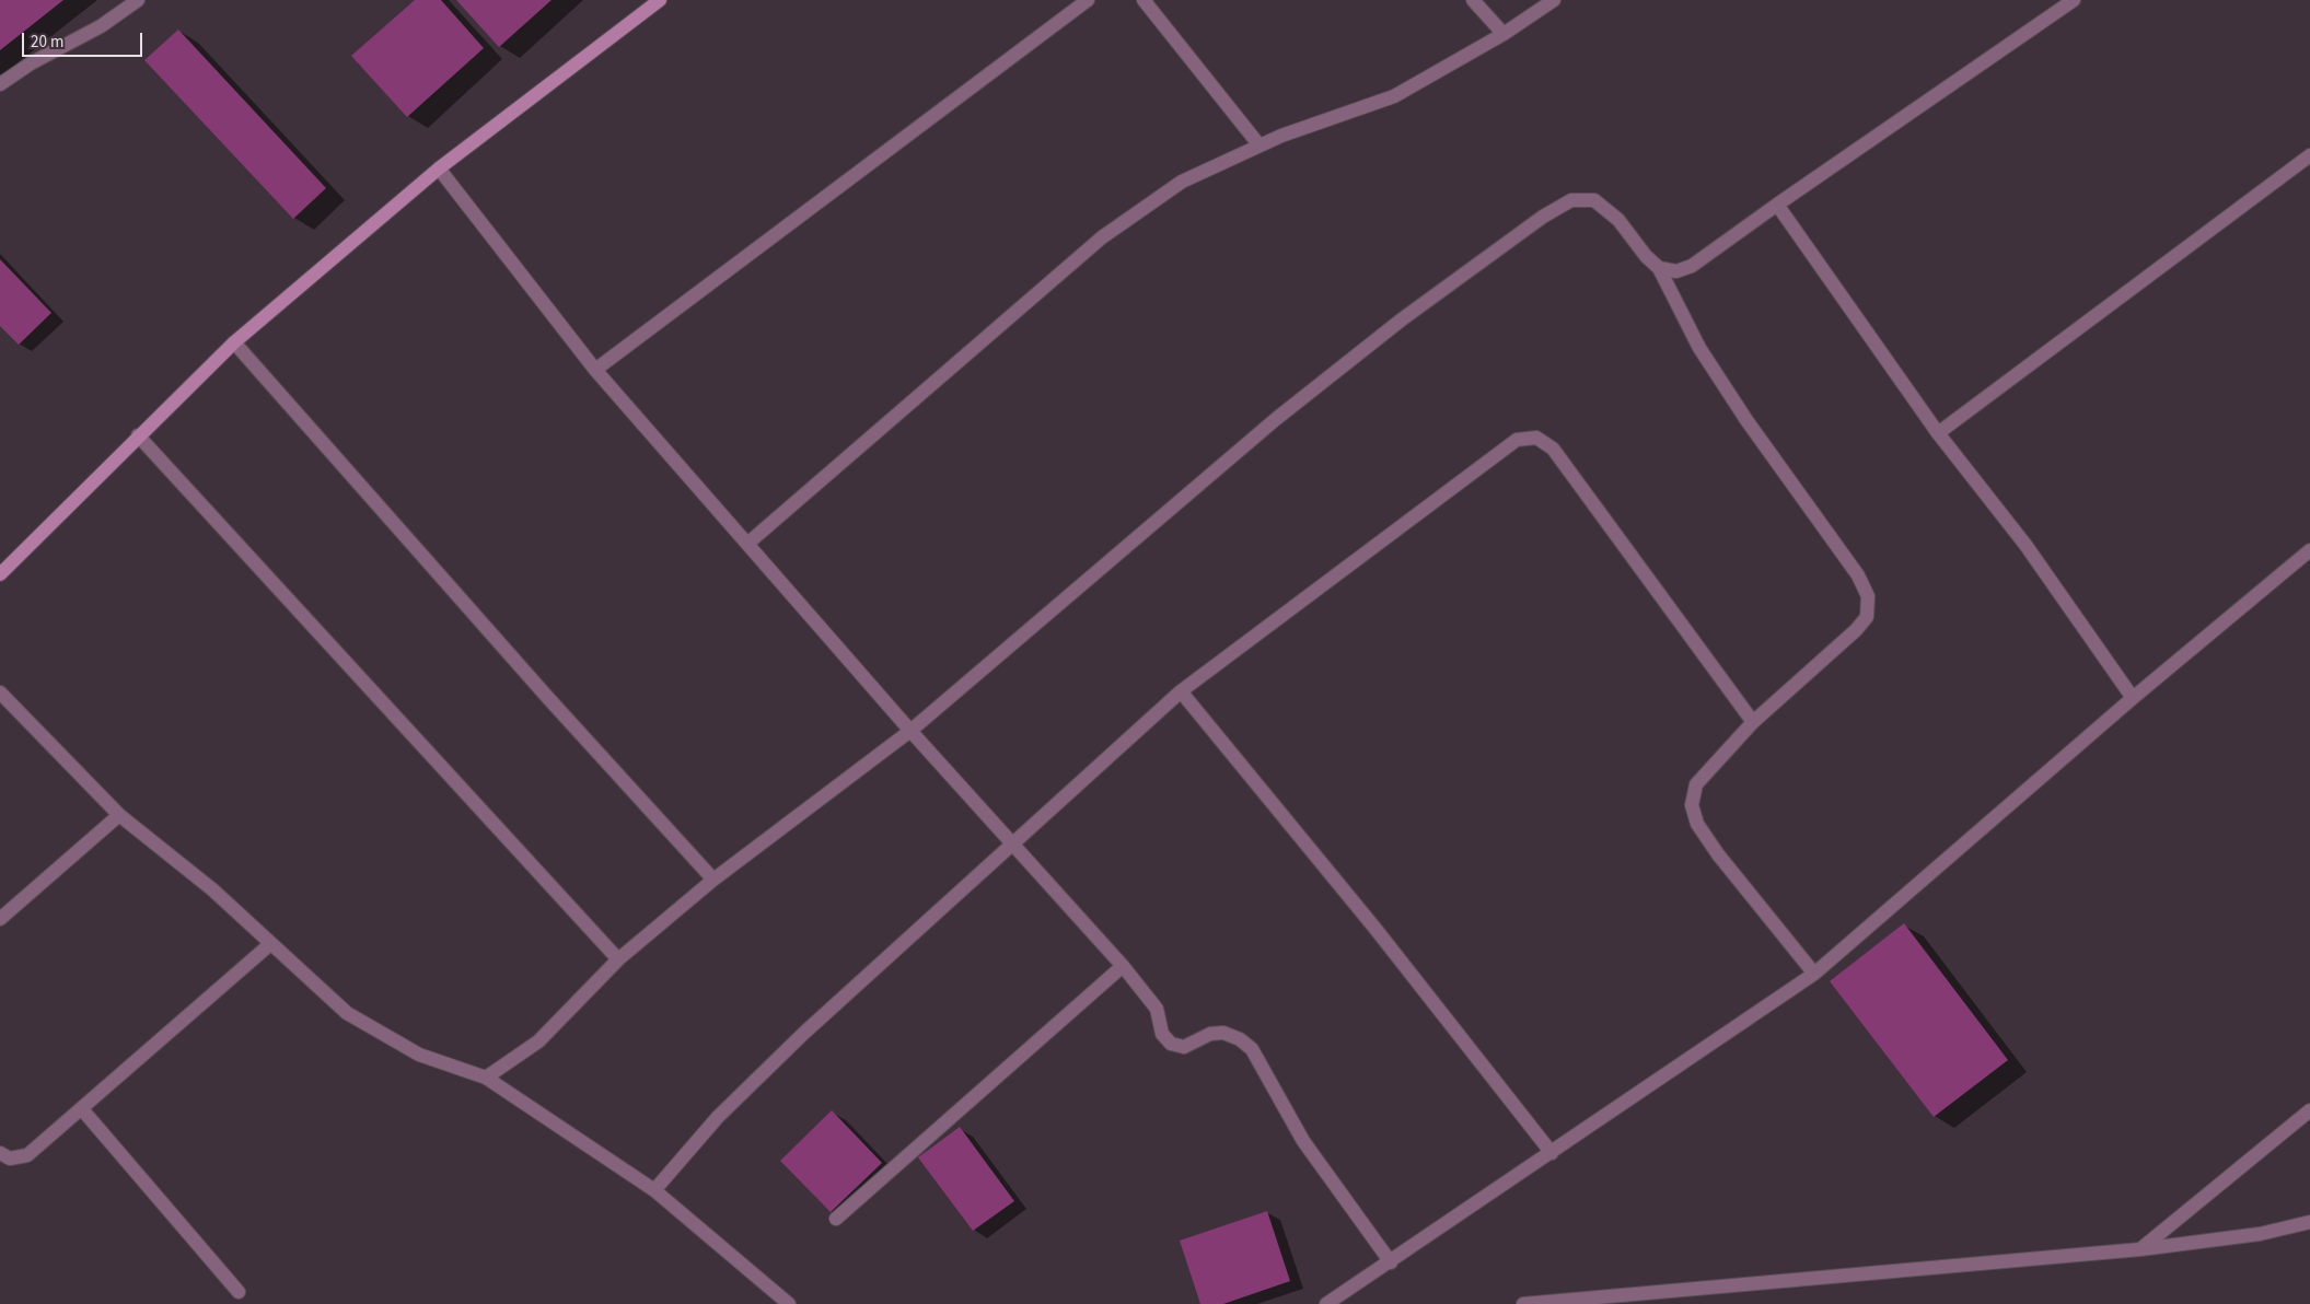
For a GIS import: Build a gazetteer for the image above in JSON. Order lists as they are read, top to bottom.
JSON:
{
  "scale_bar": "20 m"
}
